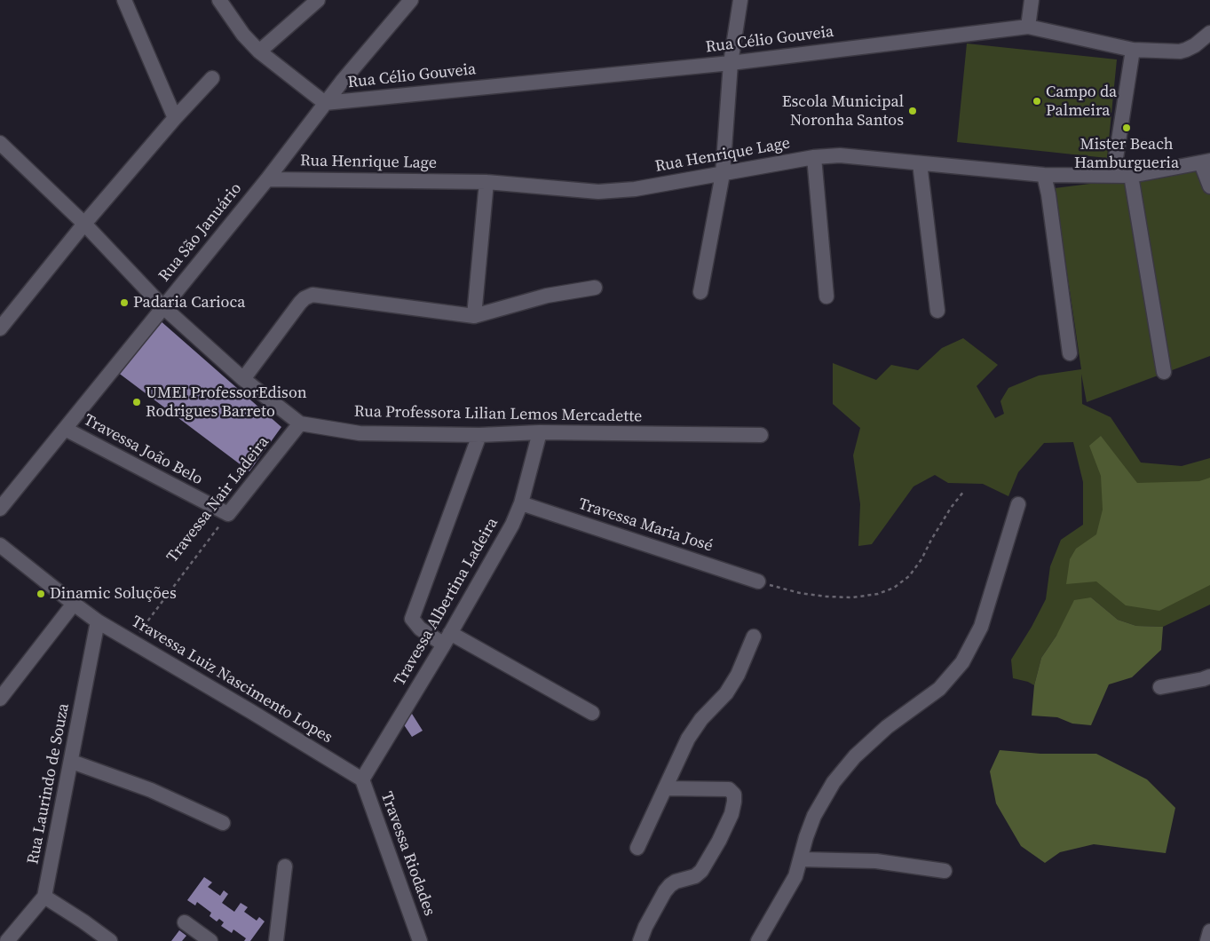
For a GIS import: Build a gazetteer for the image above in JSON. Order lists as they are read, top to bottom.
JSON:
{
  "streets": {
    "street": [
      "Rua Célio Gouveia",
      "Rua Henrique Lage",
      "Rua São Januário",
      "Rua Professora Lilian Lemos Mercadette",
      "Travessa João Belo",
      "Travessa Nair Ladeira",
      "Travessa Maria José",
      "Travessa Albertina Ladeira",
      "Travessa Luiz Nascimento Lopes",
      "Rua Laurindo de Souza",
      "Travessa Riodades"
    ]
  },
  "crossings": [
    ["Rua Célio Gouveia", "Rua São Januário"],
    ["Rua Henrique Lage", "Rua São Januário"],
    ["Rua São Januário", "Rua Professora Lilian Lemos Mercadette"],
    ["Rua São Januário", "Travessa João Belo"],
    ["Rua Professora Lilian Lemos Mercadette", "Travessa Nair Ladeira"],
    ["Rua Professora Lilian Lemos Mercadette", "Travessa Albertina Ladeira"],
    ["Travessa João Belo", "Travessa Nair Ladeira"],
    ["Travessa Nair Ladeira", "Travessa Luiz Nascimento Lopes"],
    ["Travessa Maria José", "Travessa Albertina Ladeira"],
    ["Travessa Albertina Ladeira", "Travessa Luiz Nascimento Lopes"],
    ["Travessa Albertina Ladeira", "Travessa Riodades"],
    ["Travessa Luiz Nascimento Lopes", "Rua Laurindo de Souza"],
    ["Travessa Luiz Nascimento Lopes", "Travessa Riodades"]
  ],
  "places": [
    "Campo da Palmeira",
    "Escola Municipal Noronha Santos",
    "Mister Beach Hamburgueria",
    "Padaria Carioca",
    "UMEI ProfessorEdison Rodrigues Barreto",
    "Dinamic Soluções"
  ]
}
